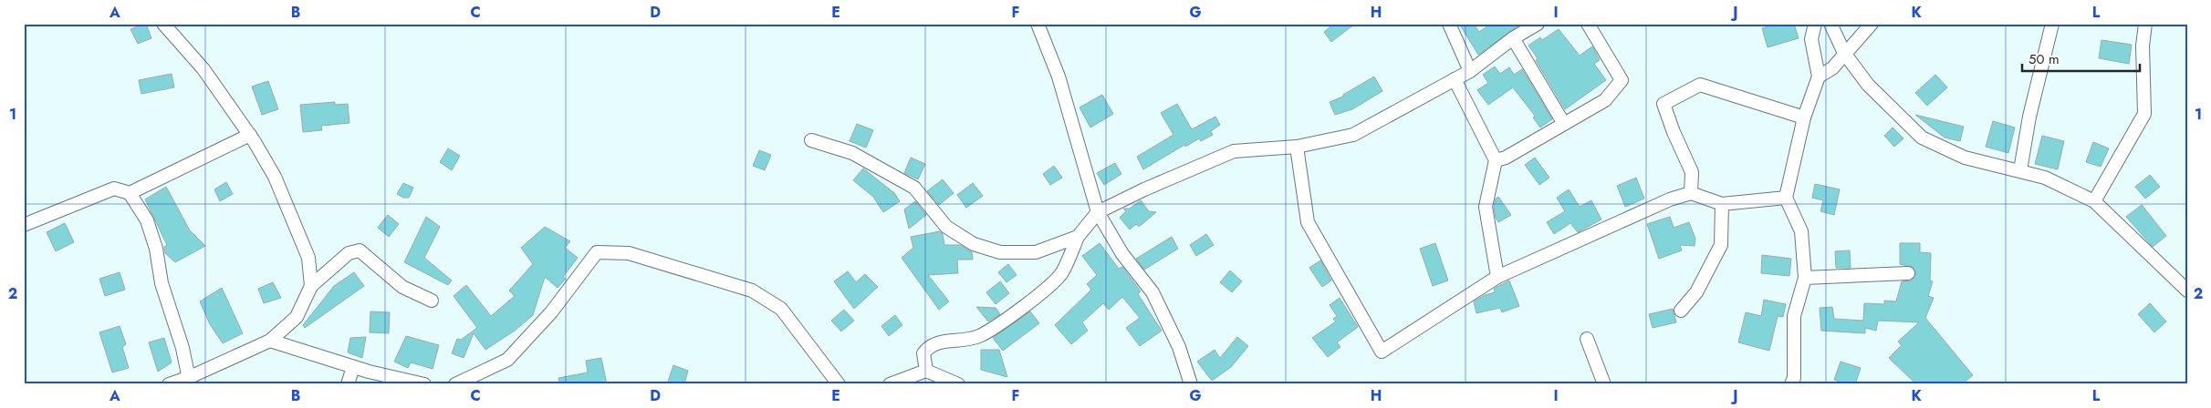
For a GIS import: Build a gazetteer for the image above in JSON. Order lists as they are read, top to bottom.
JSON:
{
  "scale_bar": "50 m",
  "grid": {
    "columns": [
      "A",
      "B",
      "C",
      "D",
      "E",
      "F",
      "G",
      "H",
      "I",
      "J",
      "K",
      "L"
    ],
    "rows": ["1", "2"]
  }
}
